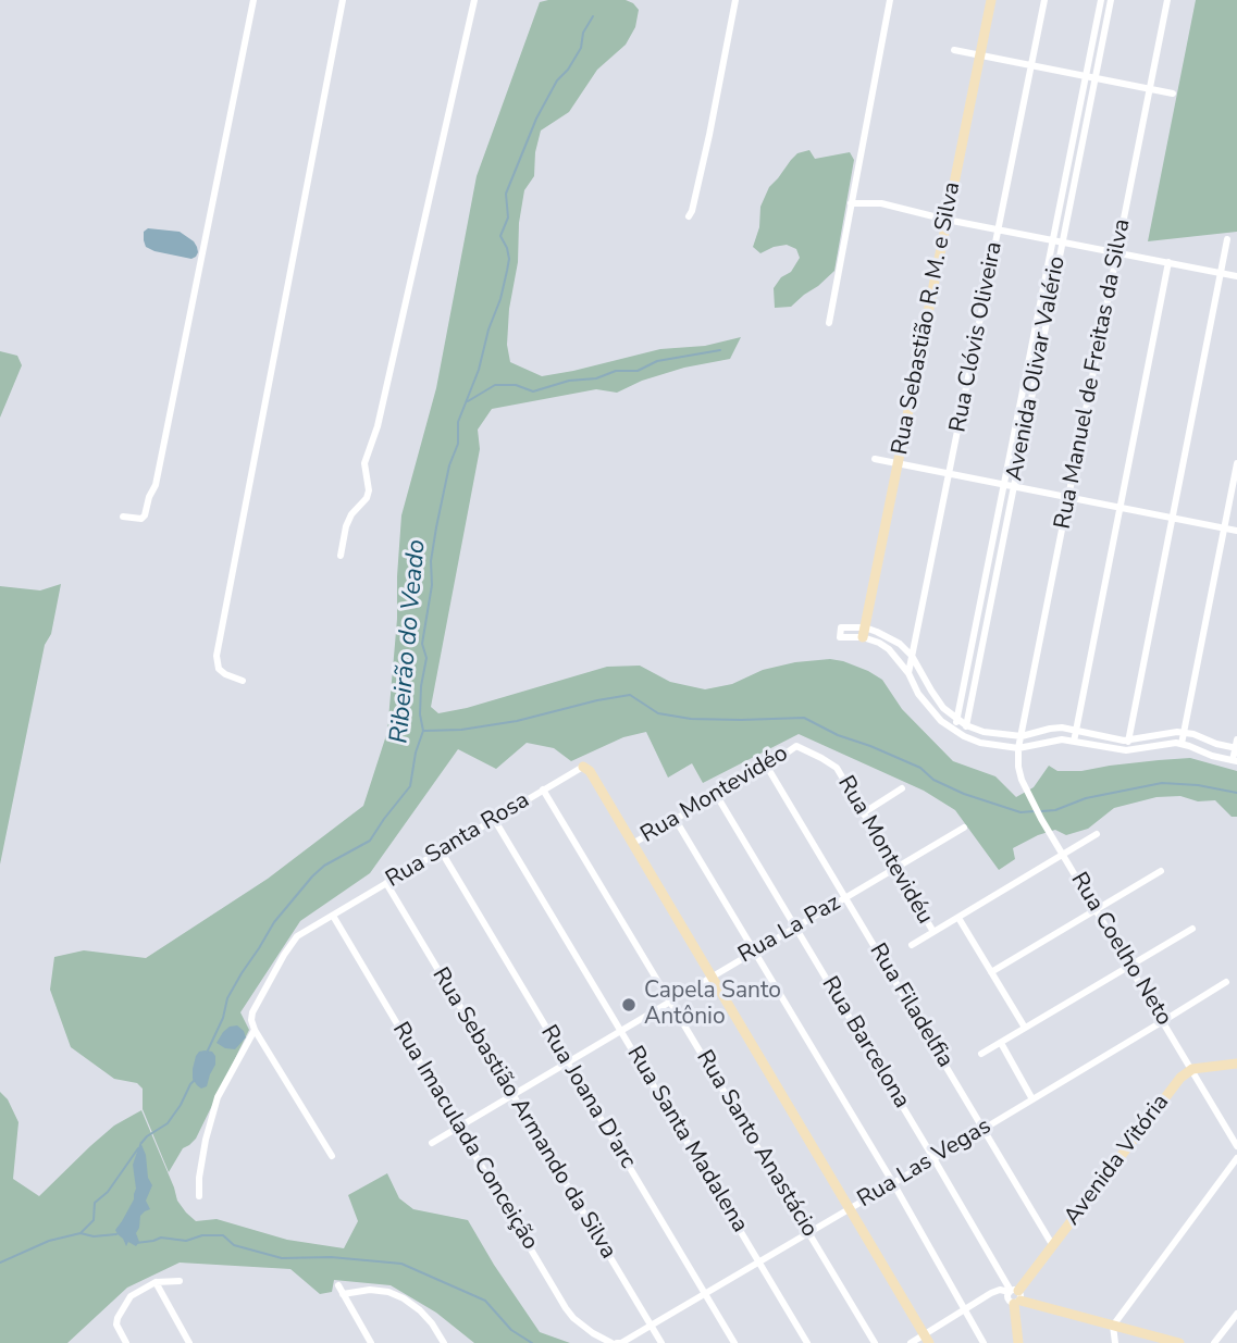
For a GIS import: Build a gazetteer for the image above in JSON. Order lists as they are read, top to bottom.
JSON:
{
  "streets": {
    "street": [
      "Rua Sebastião R. M. e Silva",
      "Rua Clóvis Oliveira",
      "Avenida Olivar Valério",
      "Rua Manuel de Freitas da Silva",
      "Rua Montevidéo",
      "Rua Santa Rosa",
      "Rua Montevidéu",
      "Rua La Paz",
      "Rua Coelho Neto",
      "Rua Filadelfia",
      "Rua Barcelona",
      "Rua Joana D'arc",
      "Rua Sebastião Armando da Silva",
      "Rua Imaculada Conceição",
      "Rua Santa Madalena",
      "Rua Santo Anastácio",
      "Avenida Vitória",
      "Rua Las Vegas"
    ]
  },
  "crossings": [
    ["Rua Manuel de Freitas da Silva", "Rua Coelho Neto"],
    ["Rua Montevidéo", "Rua Montevidéu"],
    ["Rua Montevidéo", "Rua Filadelfia"],
    ["Rua Montevidéo", "Rua Barcelona"],
    ["Rua Santa Rosa", "Rua Joana D'arc"],
    ["Rua Santa Rosa", "Rua Sebastião Armando da Silva"],
    ["Rua Santa Rosa", "Rua Imaculada Conceição"],
    ["Rua Santa Rosa", "Rua Santa Madalena"],
    ["Rua Santa Rosa", "Rua Santo Anastácio"],
    ["Rua Montevidéu", "Rua La Paz"],
    ["Rua La Paz", "Rua Filadelfia"],
    ["Rua La Paz", "Rua Barcelona"],
    ["Rua La Paz", "Rua Joana D'arc"],
    ["Rua La Paz", "Rua Sebastião Armando da Silva"],
    ["Rua La Paz", "Rua Imaculada Conceição"],
    ["Rua La Paz", "Rua Santa Madalena"],
    ["Rua La Paz", "Rua Santo Anastácio"],
    ["Rua Coelho Neto", "Avenida Vitória"],
    ["Rua Coelho Neto", "Rua Las Vegas"],
    ["Rua Filadelfia", "Avenida Vitória"],
    ["Rua Filadelfia", "Rua Las Vegas"],
    ["Rua Barcelona", "Avenida Vitória"],
    ["Rua Barcelona", "Rua Las Vegas"],
    ["Rua Joana D'arc", "Rua Las Vegas"],
    ["Rua Sebastião Armando da Silva", "Rua Las Vegas"],
    ["Rua Santa Madalena", "Rua Las Vegas"],
    ["Rua Santo Anastácio", "Rua Las Vegas"]
  ],
  "water": ["Ribeirão do Veado"],
  "places": ["Capela Santo Antônio"]
}
